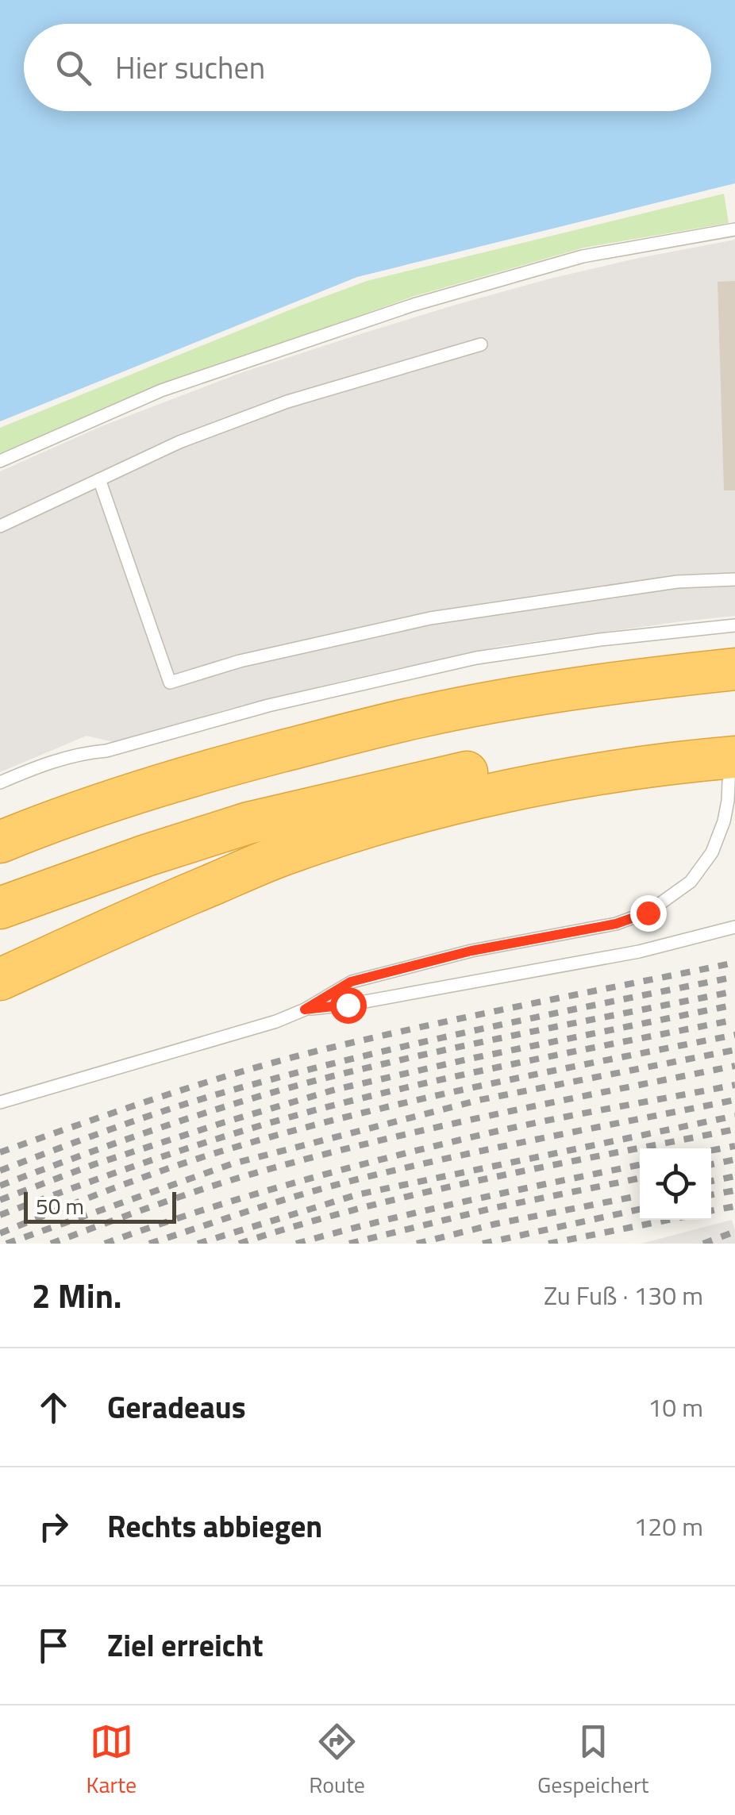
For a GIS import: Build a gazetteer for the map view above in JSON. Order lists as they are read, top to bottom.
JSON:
{
  "scale_bar": "50 m",
  "page": {
    "search": "Hier suchen",
    "scale": "50 m",
    "heading": ["2 Min.", "Zu Fuß · 130 m"],
    "list": [
      ["Geradeaus", "10 m"],
      ["Rechts abbiegen", "120 m"],
      "Ziel erreicht"
    ],
    "nav": ["Karte", "Route", "Gespeichert"]
  }
}
